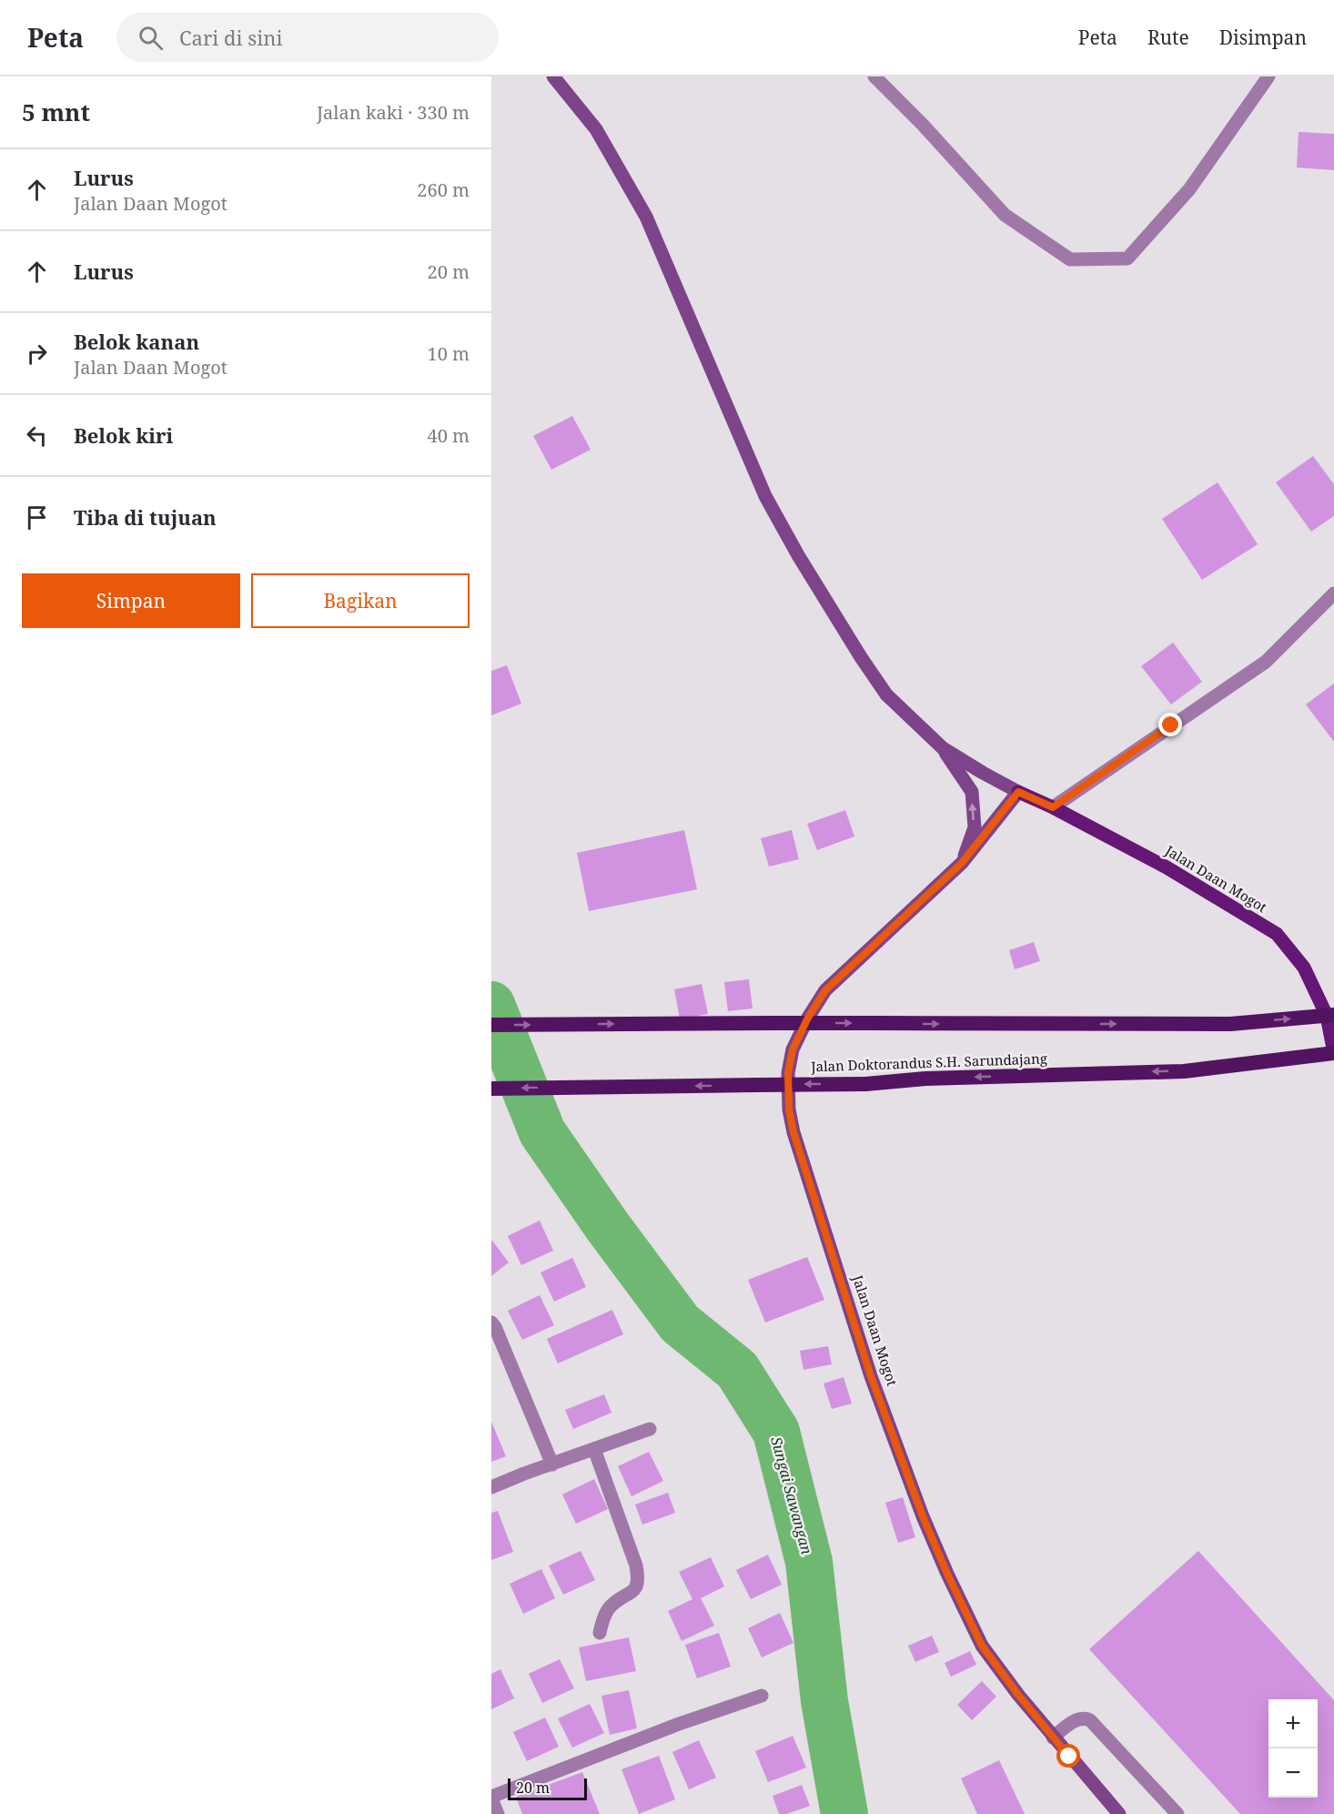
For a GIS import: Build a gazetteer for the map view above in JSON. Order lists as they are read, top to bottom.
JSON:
{
  "streets": {
    "highway": ["Jalan Doktorandus S.H. Sarundajang"],
    "main road": ["Jalan Daan Mogot"]
  },
  "crossings": [
    ["Jalan Daan Mogot", "Jalan Doktorandus S.H. Sarundajang"]
  ],
  "water": ["Sungai Sawangan"],
  "scale_bar": "20 m",
  "page": {
    "header": "Peta",
    "search": "Cari di sini",
    "nav": ["Peta", "Rute", "Disimpan"],
    "heading": ["5 mnt", "Jalan kaki · 330 m"],
    "list": [
      ["Lurus", "Jalan Daan Mogot", "260 m"],
      ["Lurus", "20 m"],
      ["Belok kanan", "Jalan Daan Mogot", "10 m"],
      ["Belok kiri", "40 m"],
      "Tiba di tujuan"
    ],
    "buttons": ["Simpan", "Bagikan"],
    "map_buttons": ["+", "−"],
    "scale": "20 m"
  }
}
